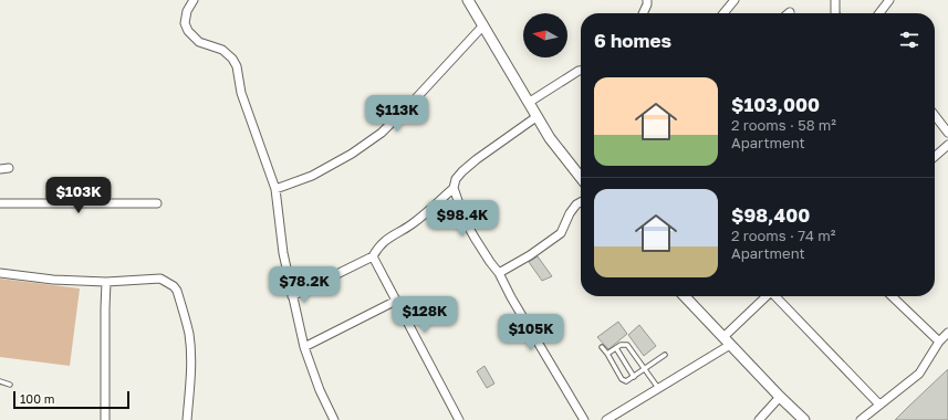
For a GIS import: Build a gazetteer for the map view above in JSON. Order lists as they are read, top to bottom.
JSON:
{
  "scale_bar": "100 m",
  "north": "left",
  "page": {
    "heading": "6 homes",
    "list": [
      {
        "name": "$103,000",
        "note": "2 rooms · 58 m² · Apartment"
      },
      {
        "name": "$98,400",
        "note": "2 rooms · 74 m² · Apartment"
      }
    ],
    "price": [
      "$113K",
      "$103K",
      "$98.4K",
      "$78.2K",
      "$128K",
      "$105K"
    ],
    "scale": "100 m"
  }
}
